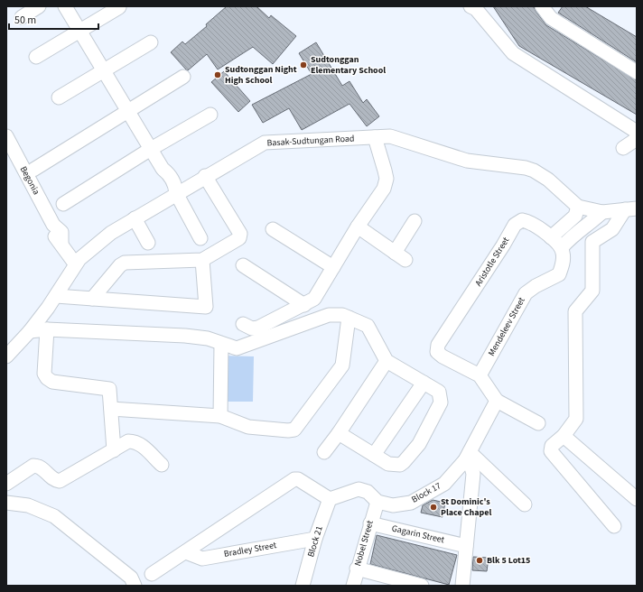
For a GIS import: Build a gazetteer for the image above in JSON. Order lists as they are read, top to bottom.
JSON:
{
  "streets": {
    "street": [
      "Basak-Sudtungan Road",
      "Begonia",
      "Aristotle Street",
      "Mendeleev Street",
      "Block 17",
      "Gagarin Street",
      "Block 21",
      "Nobel Street",
      "Bradley Street"
    ]
  },
  "crossings": [
    ["Basak-Sudtungan Road", "Begonia"],
    ["Aristotle Street", "Mendeleev Street"],
    ["Block 17", "Block 21"],
    ["Block 17", "Nobel Street"],
    ["Gagarin Street", "Nobel Street"],
    ["Block 21", "Bradley Street"]
  ],
  "places": [
    "Sudtonggan Elementary School",
    "Sudtonggan Night High School",
    "St Dominic's Place Chapel",
    "Blk 5 Lot15"
  ],
  "scale_bar": "50 m"
}
